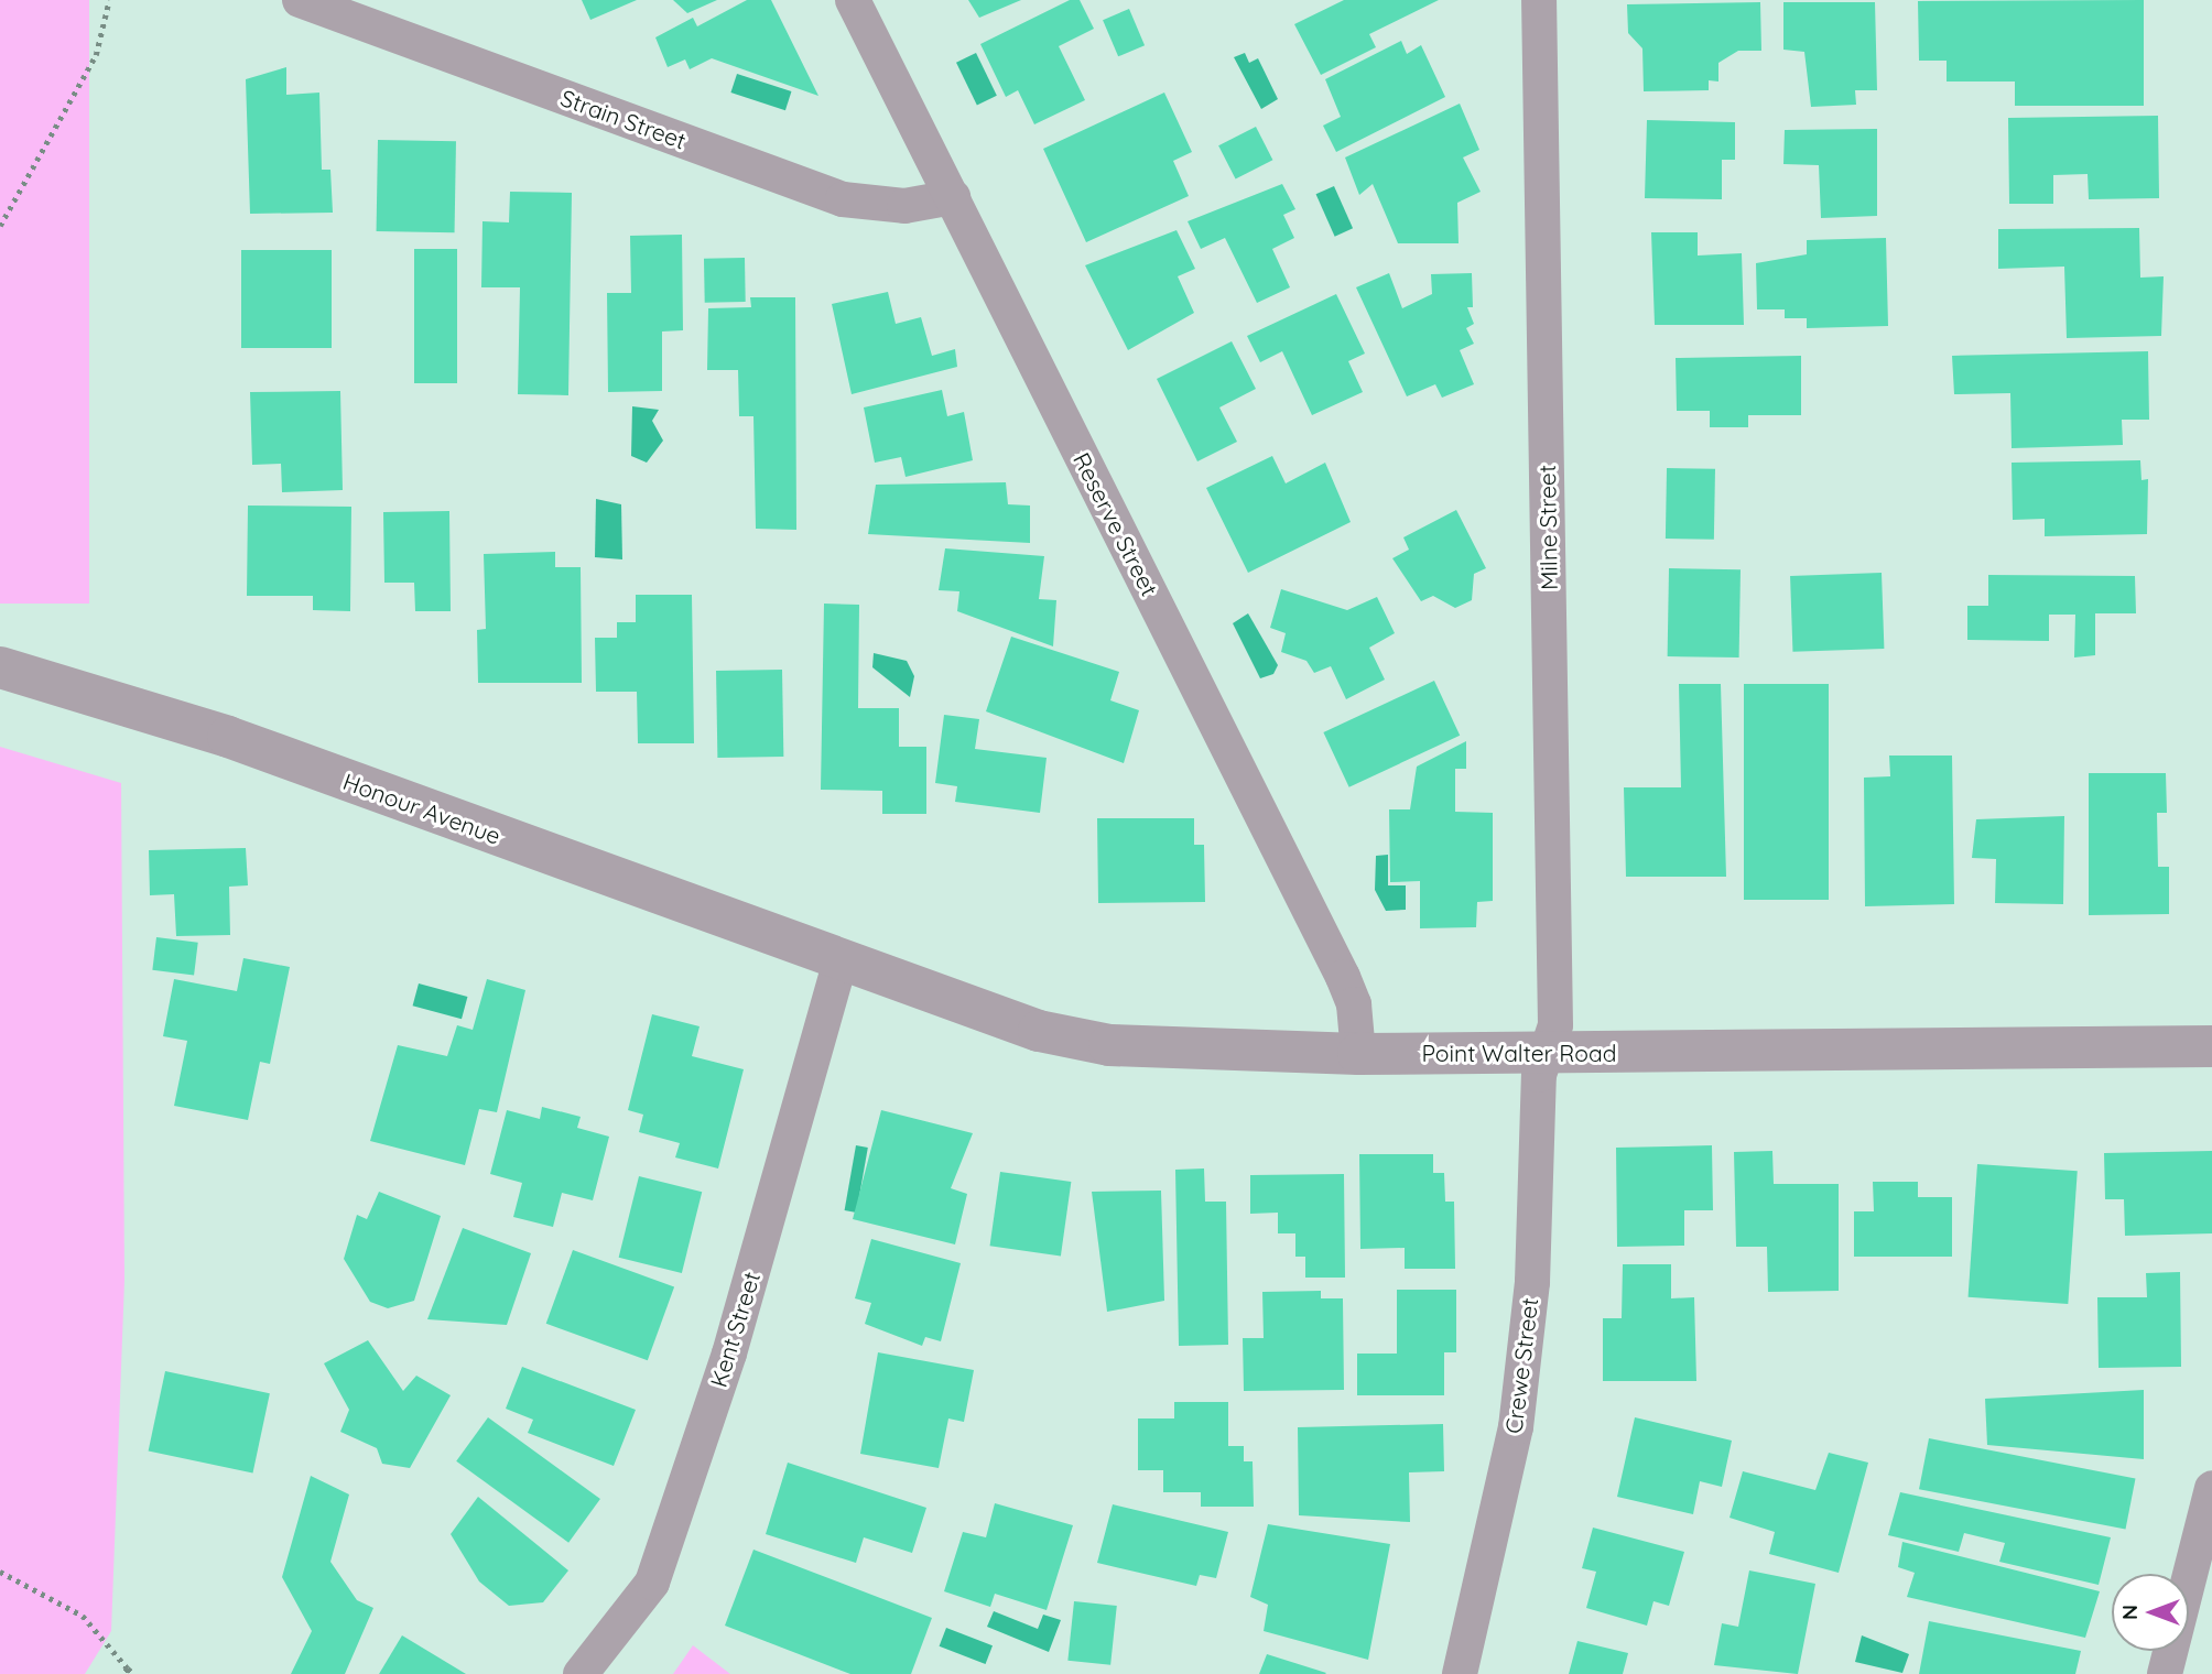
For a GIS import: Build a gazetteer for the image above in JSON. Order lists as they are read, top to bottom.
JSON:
{
  "streets": {
    "street": [
      "Strain Street",
      "Reserve Street",
      "Milne Street",
      "Honour Avenue",
      "Point Walter Road",
      "Kent Street",
      "Crewe Street"
    ]
  },
  "crossings": [
    ["Strain Street", "Reserve Street"],
    ["Reserve Street", "Point Walter Road"],
    ["Milne Street", "Point Walter Road"],
    ["Milne Street", "Crewe Street"],
    ["Honour Avenue", "Point Walter Road"],
    ["Honour Avenue", "Kent Street"],
    ["Point Walter Road", "Kent Street"],
    ["Point Walter Road", "Crewe Street"]
  ],
  "north": "left"
}
